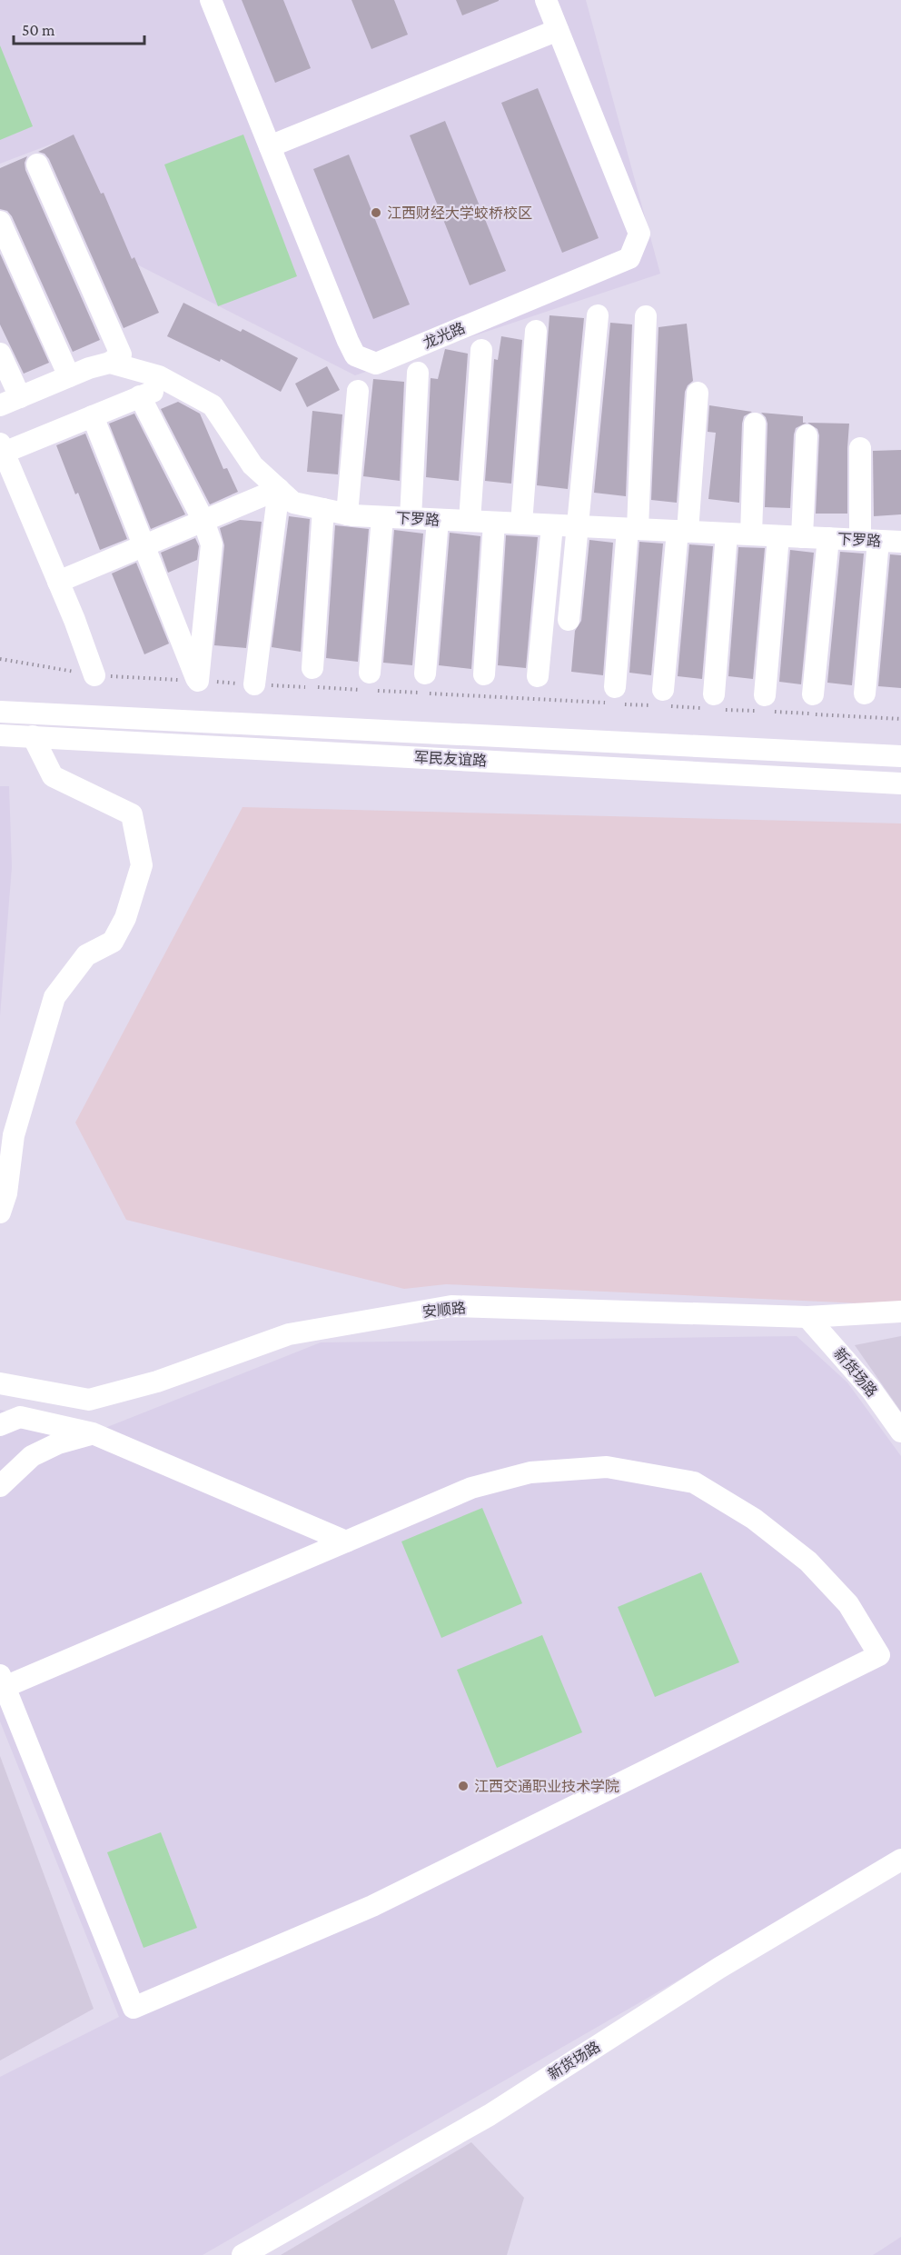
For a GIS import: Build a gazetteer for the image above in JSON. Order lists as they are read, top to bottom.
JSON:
{
  "streets": {
    "street": [
      "龙光路",
      "下罗路",
      "军民友谊路",
      "安顺路",
      "新货场路"
    ]
  },
  "crossings": [
    ["安顺路", "新货场路"]
  ],
  "places": ["江西财经大学蛟桥校区", "江西交通职业技术学院"],
  "scale_bar": "50 m"
}
